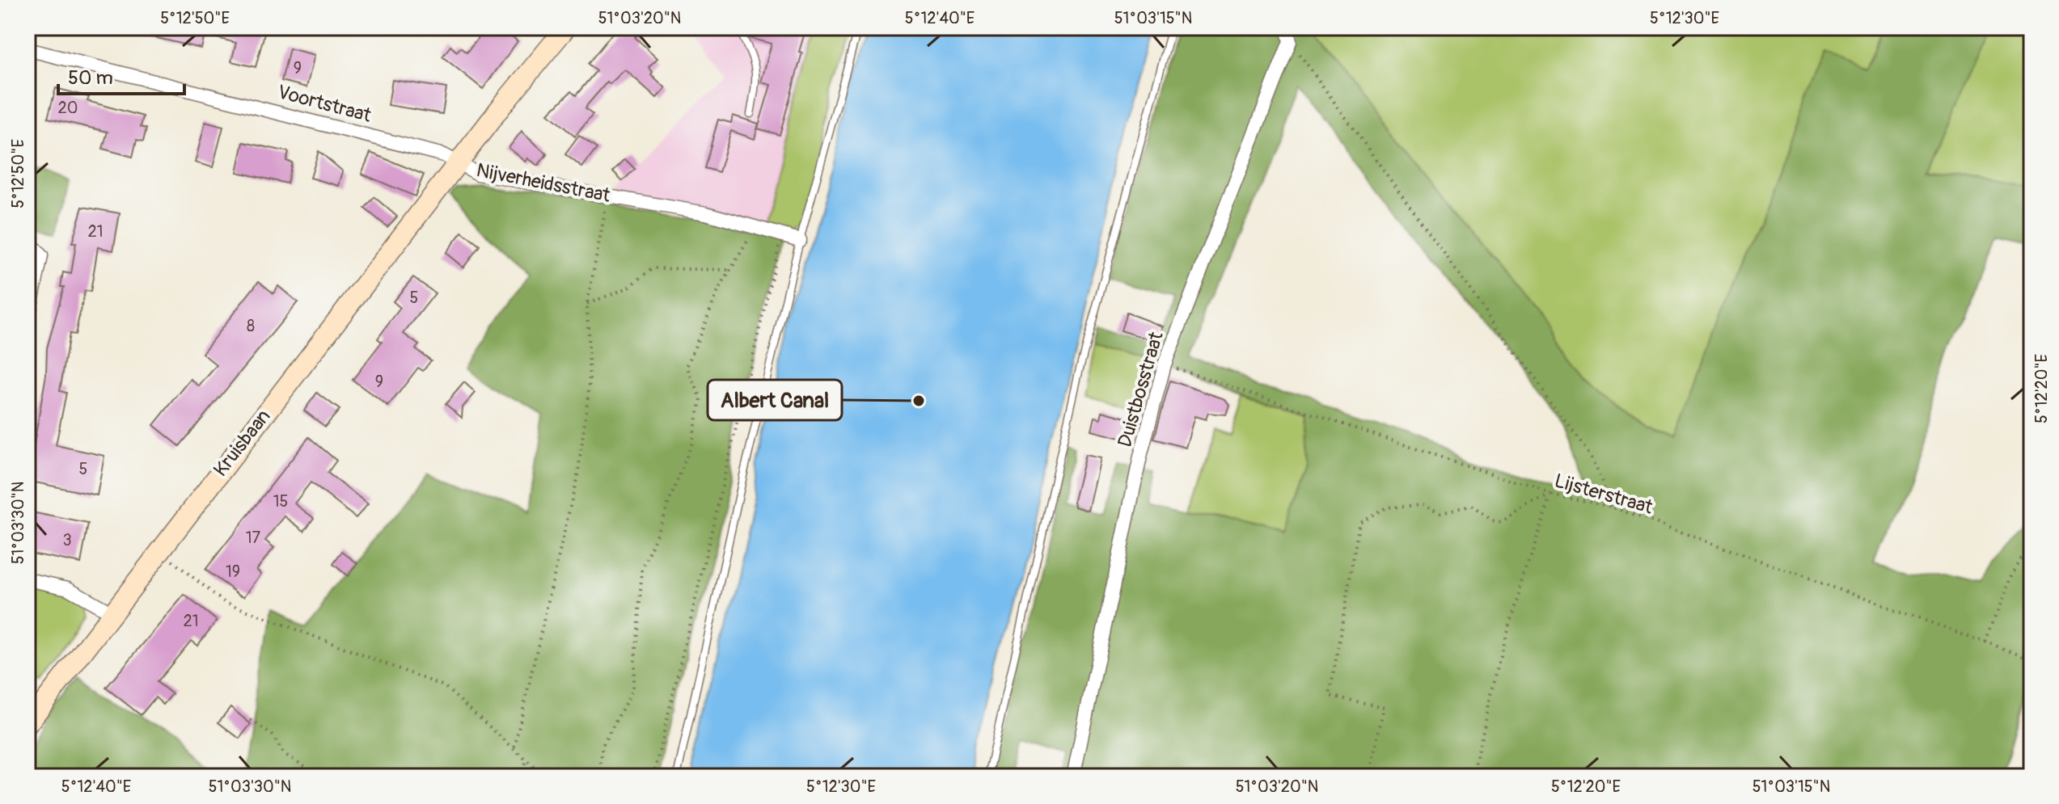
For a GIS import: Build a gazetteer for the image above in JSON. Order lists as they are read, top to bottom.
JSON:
{
  "streets": {
    "street": [
      "Voortstraat",
      "Nijverheidsstraat",
      "Duistbosstraat",
      "Kruisbaan"
    ],
    "path": ["Lijsterstraat"]
  },
  "crossings": [
    ["Voortstraat", "Nijverheidsstraat"],
    ["Voortstraat", "Kruisbaan"],
    ["Nijverheidsstraat", "Kruisbaan"],
    ["Duistbosstraat", "Lijsterstraat"]
  ],
  "places": ["Albert Canal"],
  "house_numbers": [
    "9",
    "20",
    "21",
    "5",
    "8",
    "9",
    "5",
    "15",
    "17",
    "3",
    "19",
    "21"
  ],
  "scale_bar": "50 m",
  "coordinates": [
    "5°12'50\"E",
    "51°03'20\"N",
    "5°12'40\"E",
    "51°03'15\"N",
    "5°12'30\"E",
    "5°12'20\"E",
    "51°03'30\"N"
  ]
}
